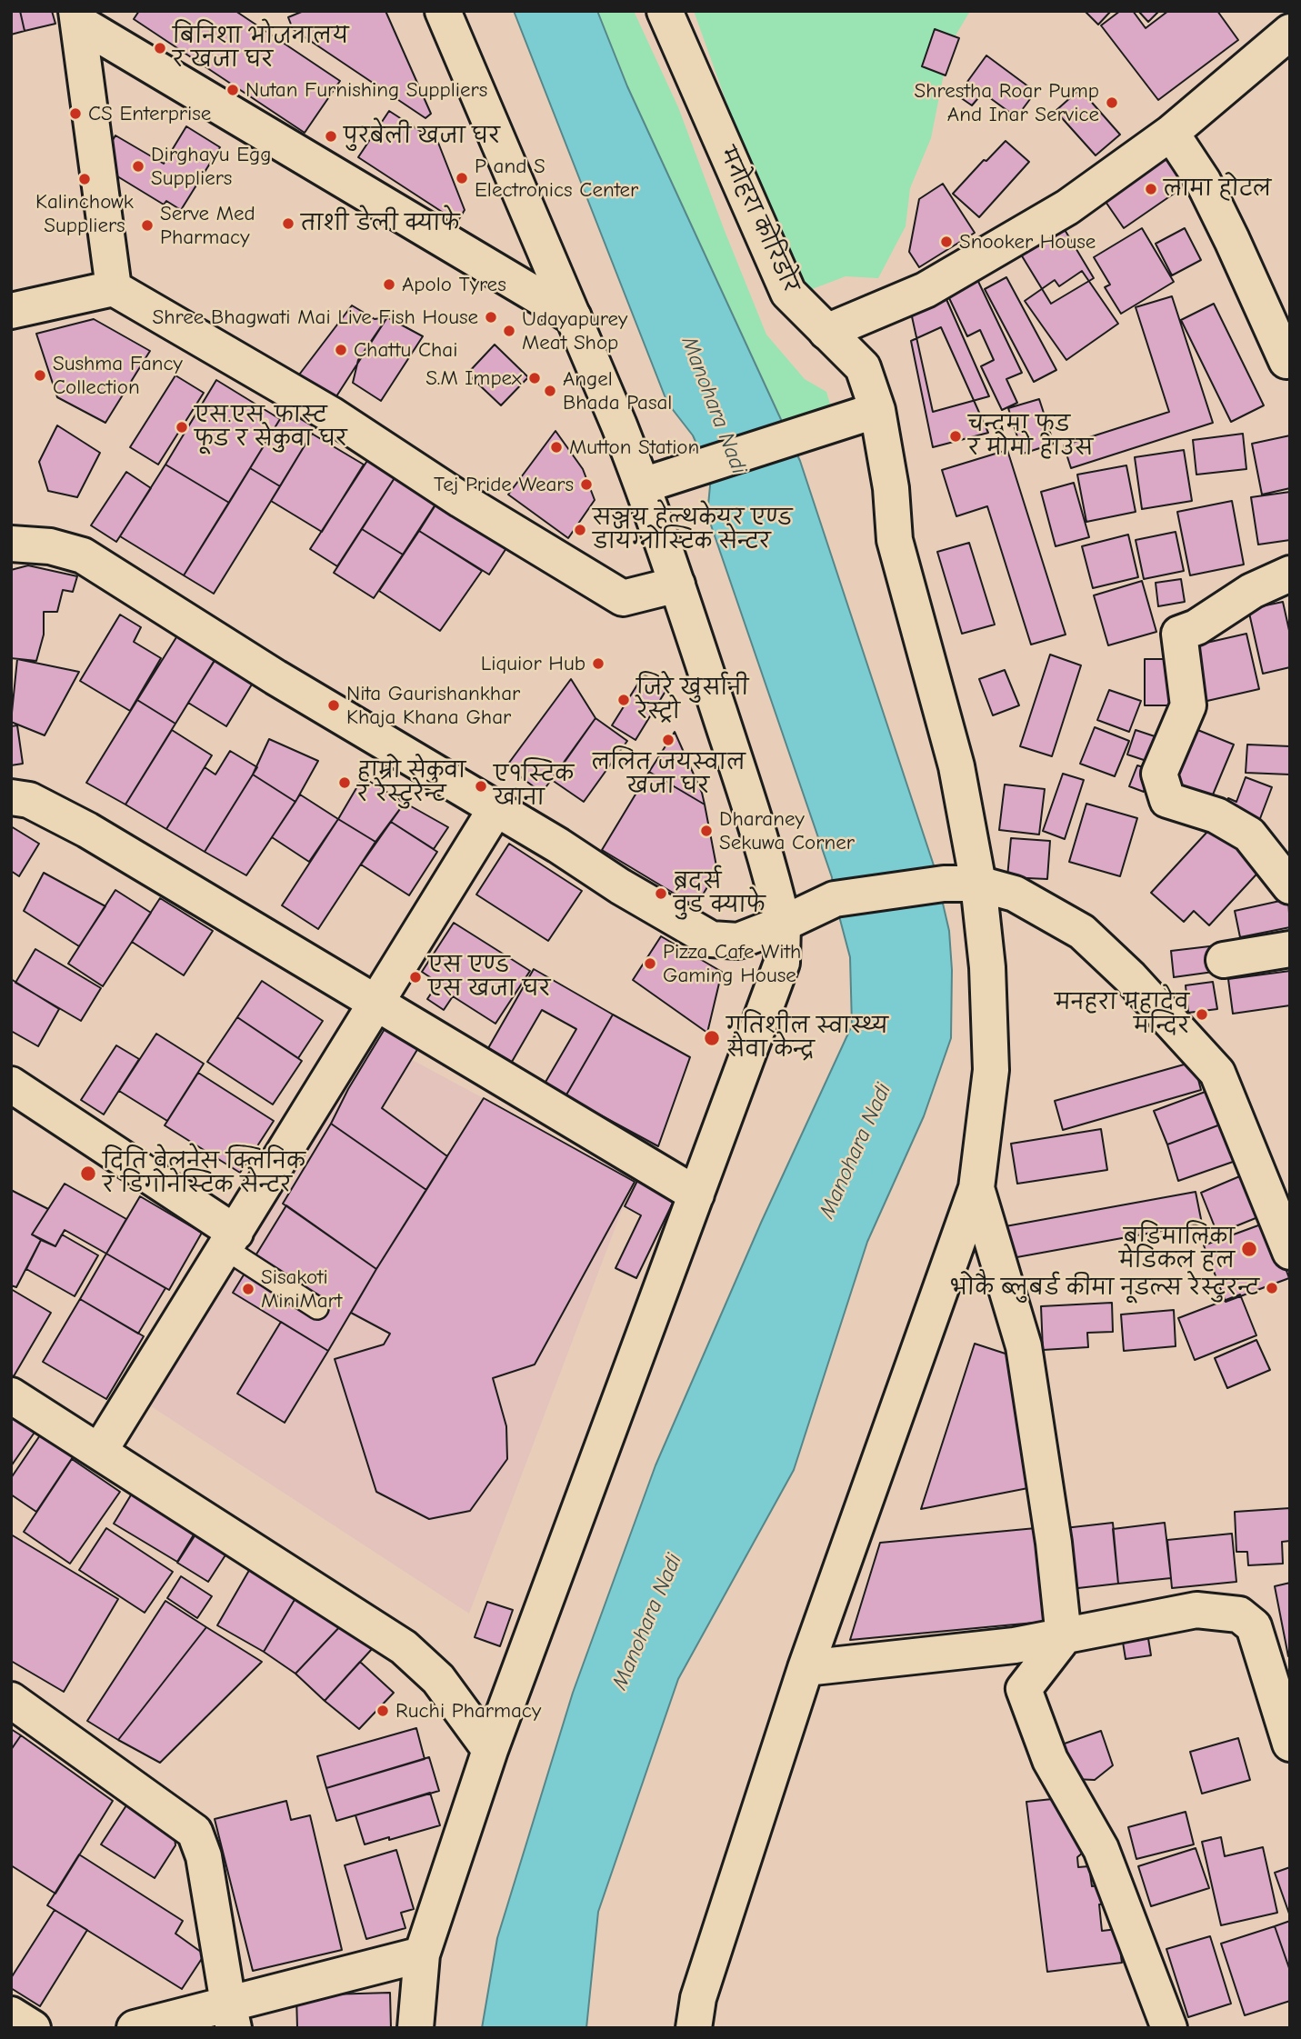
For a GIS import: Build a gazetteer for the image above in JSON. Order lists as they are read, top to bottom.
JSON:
{
  "streets": {
    "street": ["मनोहरा कोरिडोर"]
  },
  "water": ["Manohara Nadi"],
  "places": [
    "बिनिशा भोजनालय र खजा घर",
    "Nutan Furnishing Suppliers",
    "Shrestha Roar Pump And Inar Service",
    "CS Enterprise",
    "पुरबेली खजा घर",
    "Dirghayu Egg Suppliers",
    "P and S Electronics Center",
    "Kalinchowk Suppliers",
    "लामा होटल",
    "ताशी डेली क्याफे",
    "Serve Med Pharmacy",
    "Snooker House",
    "Apolo Tyres",
    "Shree Bhagwati Mai Live Fish House",
    "Udayapurey Meat Shop",
    "Chattu Chai",
    "Sushma Fancy Collection",
    "S.M Impex",
    "Angel Bhada Pasal",
    "एस.एस. फास्ट फूड र सेकुवा घर",
    "चन्द्रमा फूड र मोमो हाउस",
    "Mutton Station",
    "Tej Pride Wears",
    "सञ्जय हेल्थकेयर एण्ड डायग्नोस्टिक सेन्टर",
    "Liquior Hub",
    "जिरे खुर्सानी रेस्ट्रो",
    "Nita Gaurishankhar Khaja Khana Ghar",
    "ललित जयस्वाल खजा घर",
    "हाम्रो सेकुवा र रेस्टुरेन्ट",
    "ए१स्टिक खाना",
    "Dharaney Sekuwa Corner",
    "ब्रदर्स वुड क्याफे",
    "Pizza Cafe With Gaming House",
    "एस एण्ड एस खजा घर",
    "मनहरा महादेव मन्दिर",
    "गतिशील स्वास्थ्य सेवा केन्द्र",
    "दिति वेलनेस क्लिनिक र डिगोनेस्टिक सेन्टर",
    "बडिमालिका मेडिकल हल",
    "भोकै ब्लुबर्ड कीमा नूडल्स रेस्टुरन्ट",
    "Sisakoti MiniMart",
    "Ruchi Pharmacy"
  ]
}
